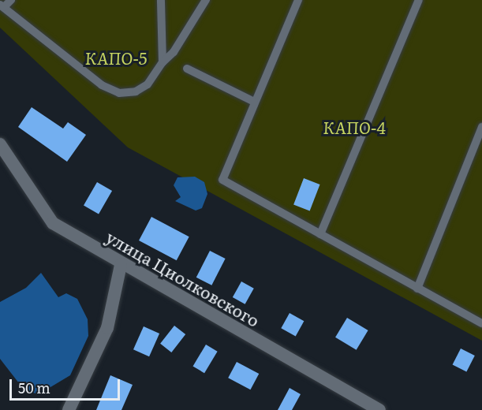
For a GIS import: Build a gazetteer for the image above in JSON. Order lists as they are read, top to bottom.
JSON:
{
  "streets": {
    "street": ["улица Циолковского"]
  },
  "parks": ["КАПО-5", "КАПО-4"],
  "scale_bar": "50 m"
}
